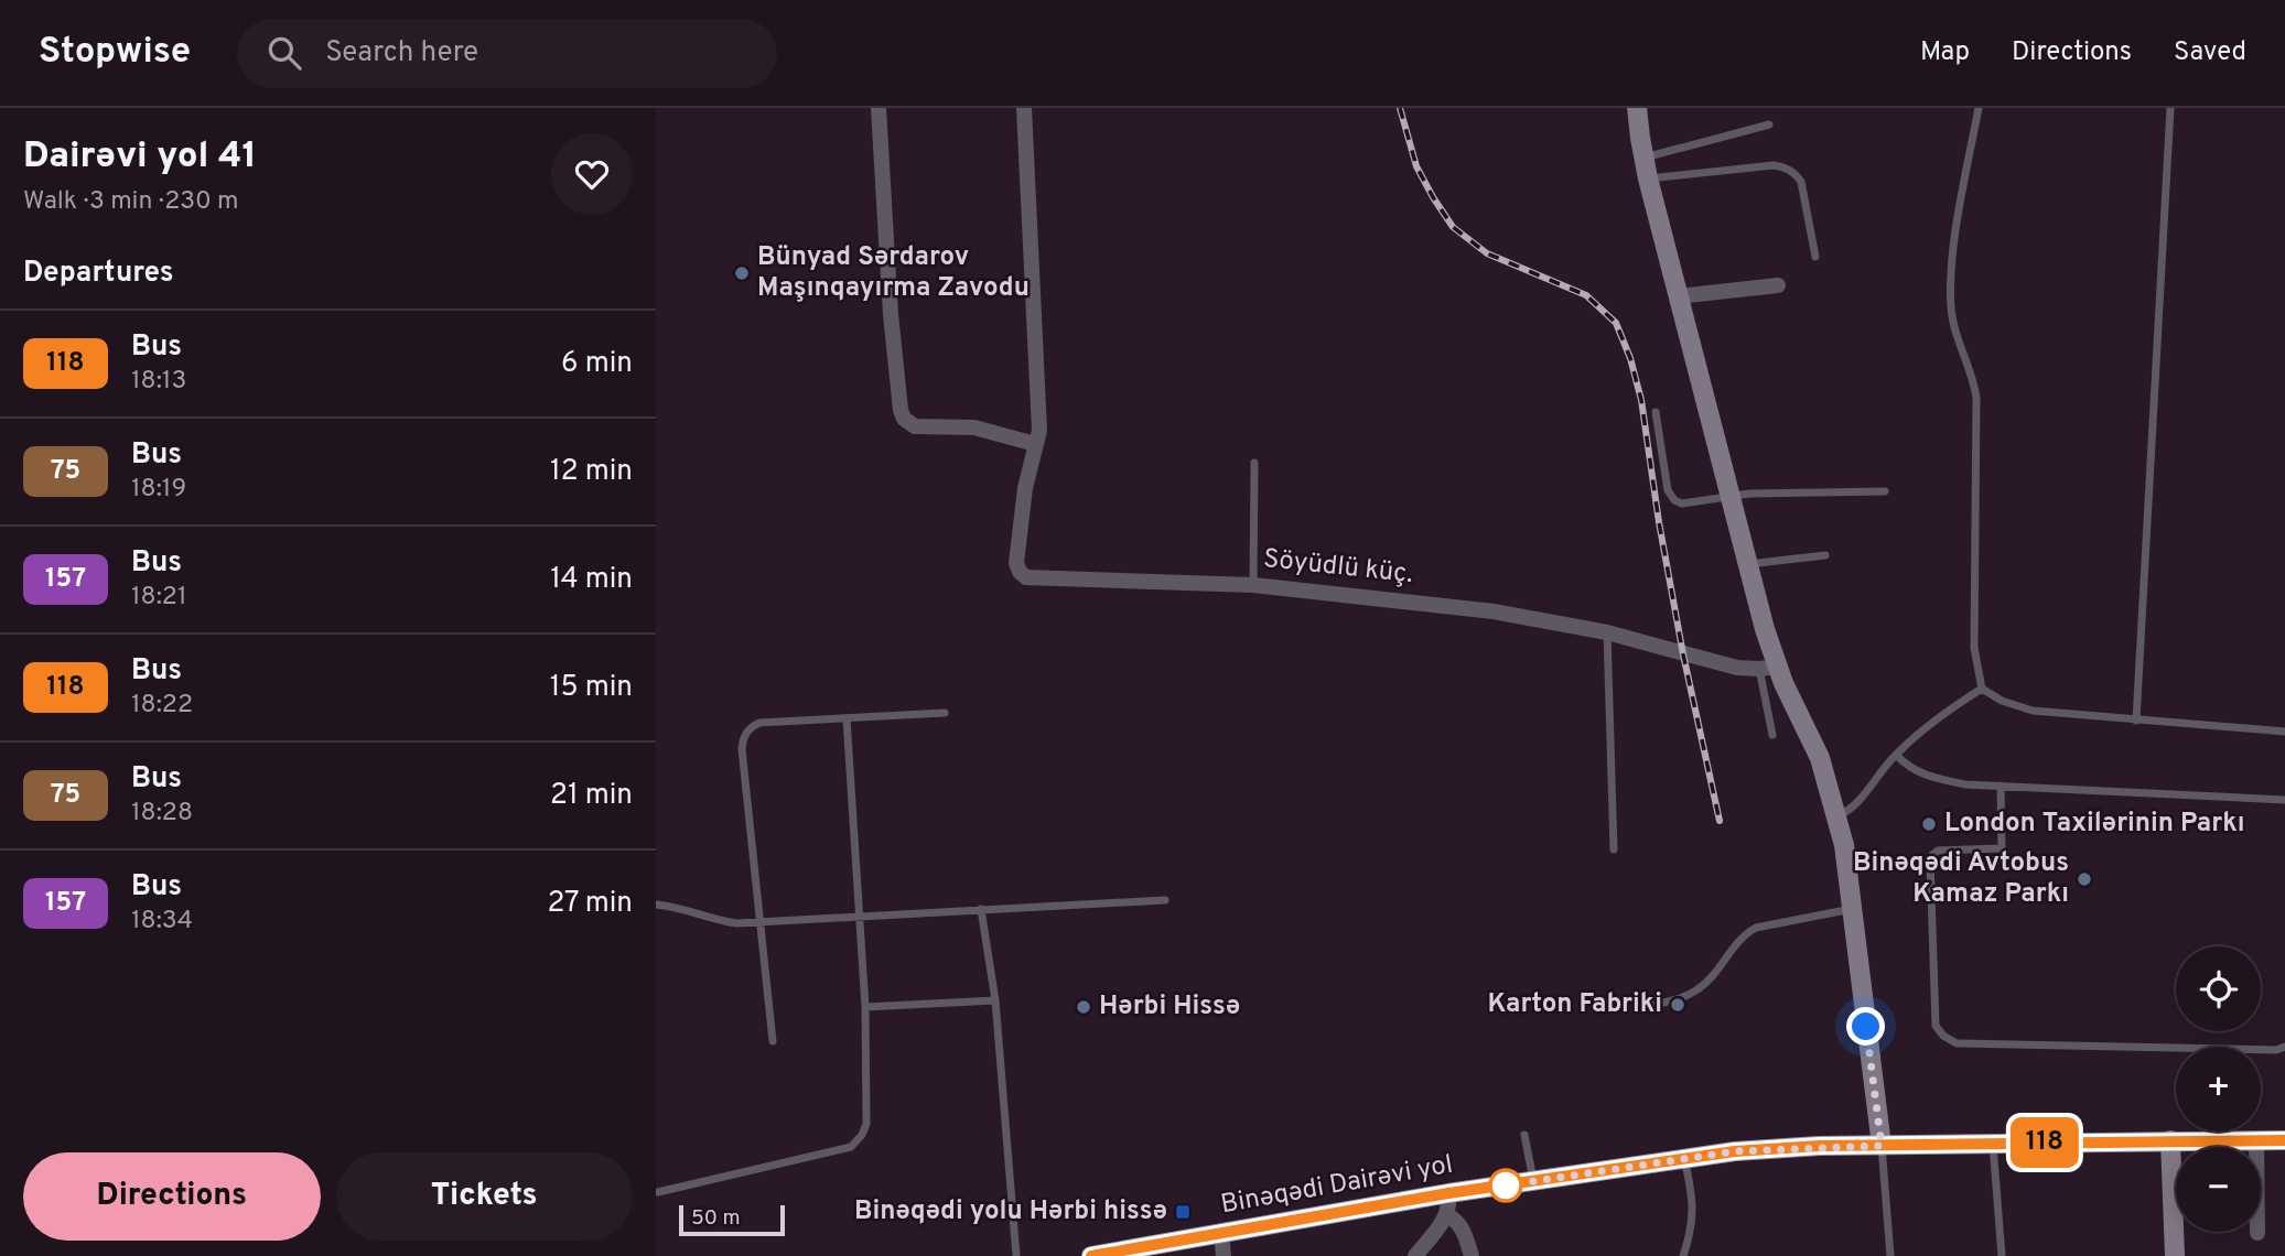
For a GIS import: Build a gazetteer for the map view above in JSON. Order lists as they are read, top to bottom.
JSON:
{
  "streets": {
    "main road": ["Binəqədi Dairəvi yol"],
    "street": ["Söyüdlü küç."]
  },
  "places": {
    "other": [
      "Bünyad Sərdarov Maşınqayırma Zavodu",
      "London Taxilərinin Parkı",
      "Binəqədi Avtobus Kamaz Parkı",
      "Karton Fabriki",
      "Hərbi Hissə"
    ],
    "transit": ["Binəqədi yolu Hərbi hissə"]
  },
  "lines": ["bus line 118"],
  "scale_bar": "50 m",
  "page": {
    "header": "Stopwise",
    "search": "Search here",
    "nav": ["Map", "Directions", "Saved"],
    "heading": [
      ["Dairəvi yol 41", "Walk · 3 min · 230 m"],
      "Departures"
    ],
    "on_map": "118",
    "list": [
      {
        "mark": "118",
        "name": "Bus",
        "note": "18:13",
        "value": "6 min"
      },
      {
        "mark": "75",
        "name": "Bus",
        "note": "18:19",
        "value": "12 min"
      },
      {
        "mark": "157",
        "name": "Bus",
        "note": "18:21",
        "value": "14 min"
      },
      {
        "mark": "118",
        "name": "Bus",
        "note": "18:22",
        "value": "15 min"
      },
      {
        "mark": "75",
        "name": "Bus",
        "note": "18:28",
        "value": "21 min"
      },
      {
        "mark": "157",
        "name": "Bus",
        "note": "18:34",
        "value": "27 min"
      }
    ],
    "map_buttons": ["+", "−"],
    "buttons": ["Directions", "Tickets"],
    "scale": "50 m"
  }
}
